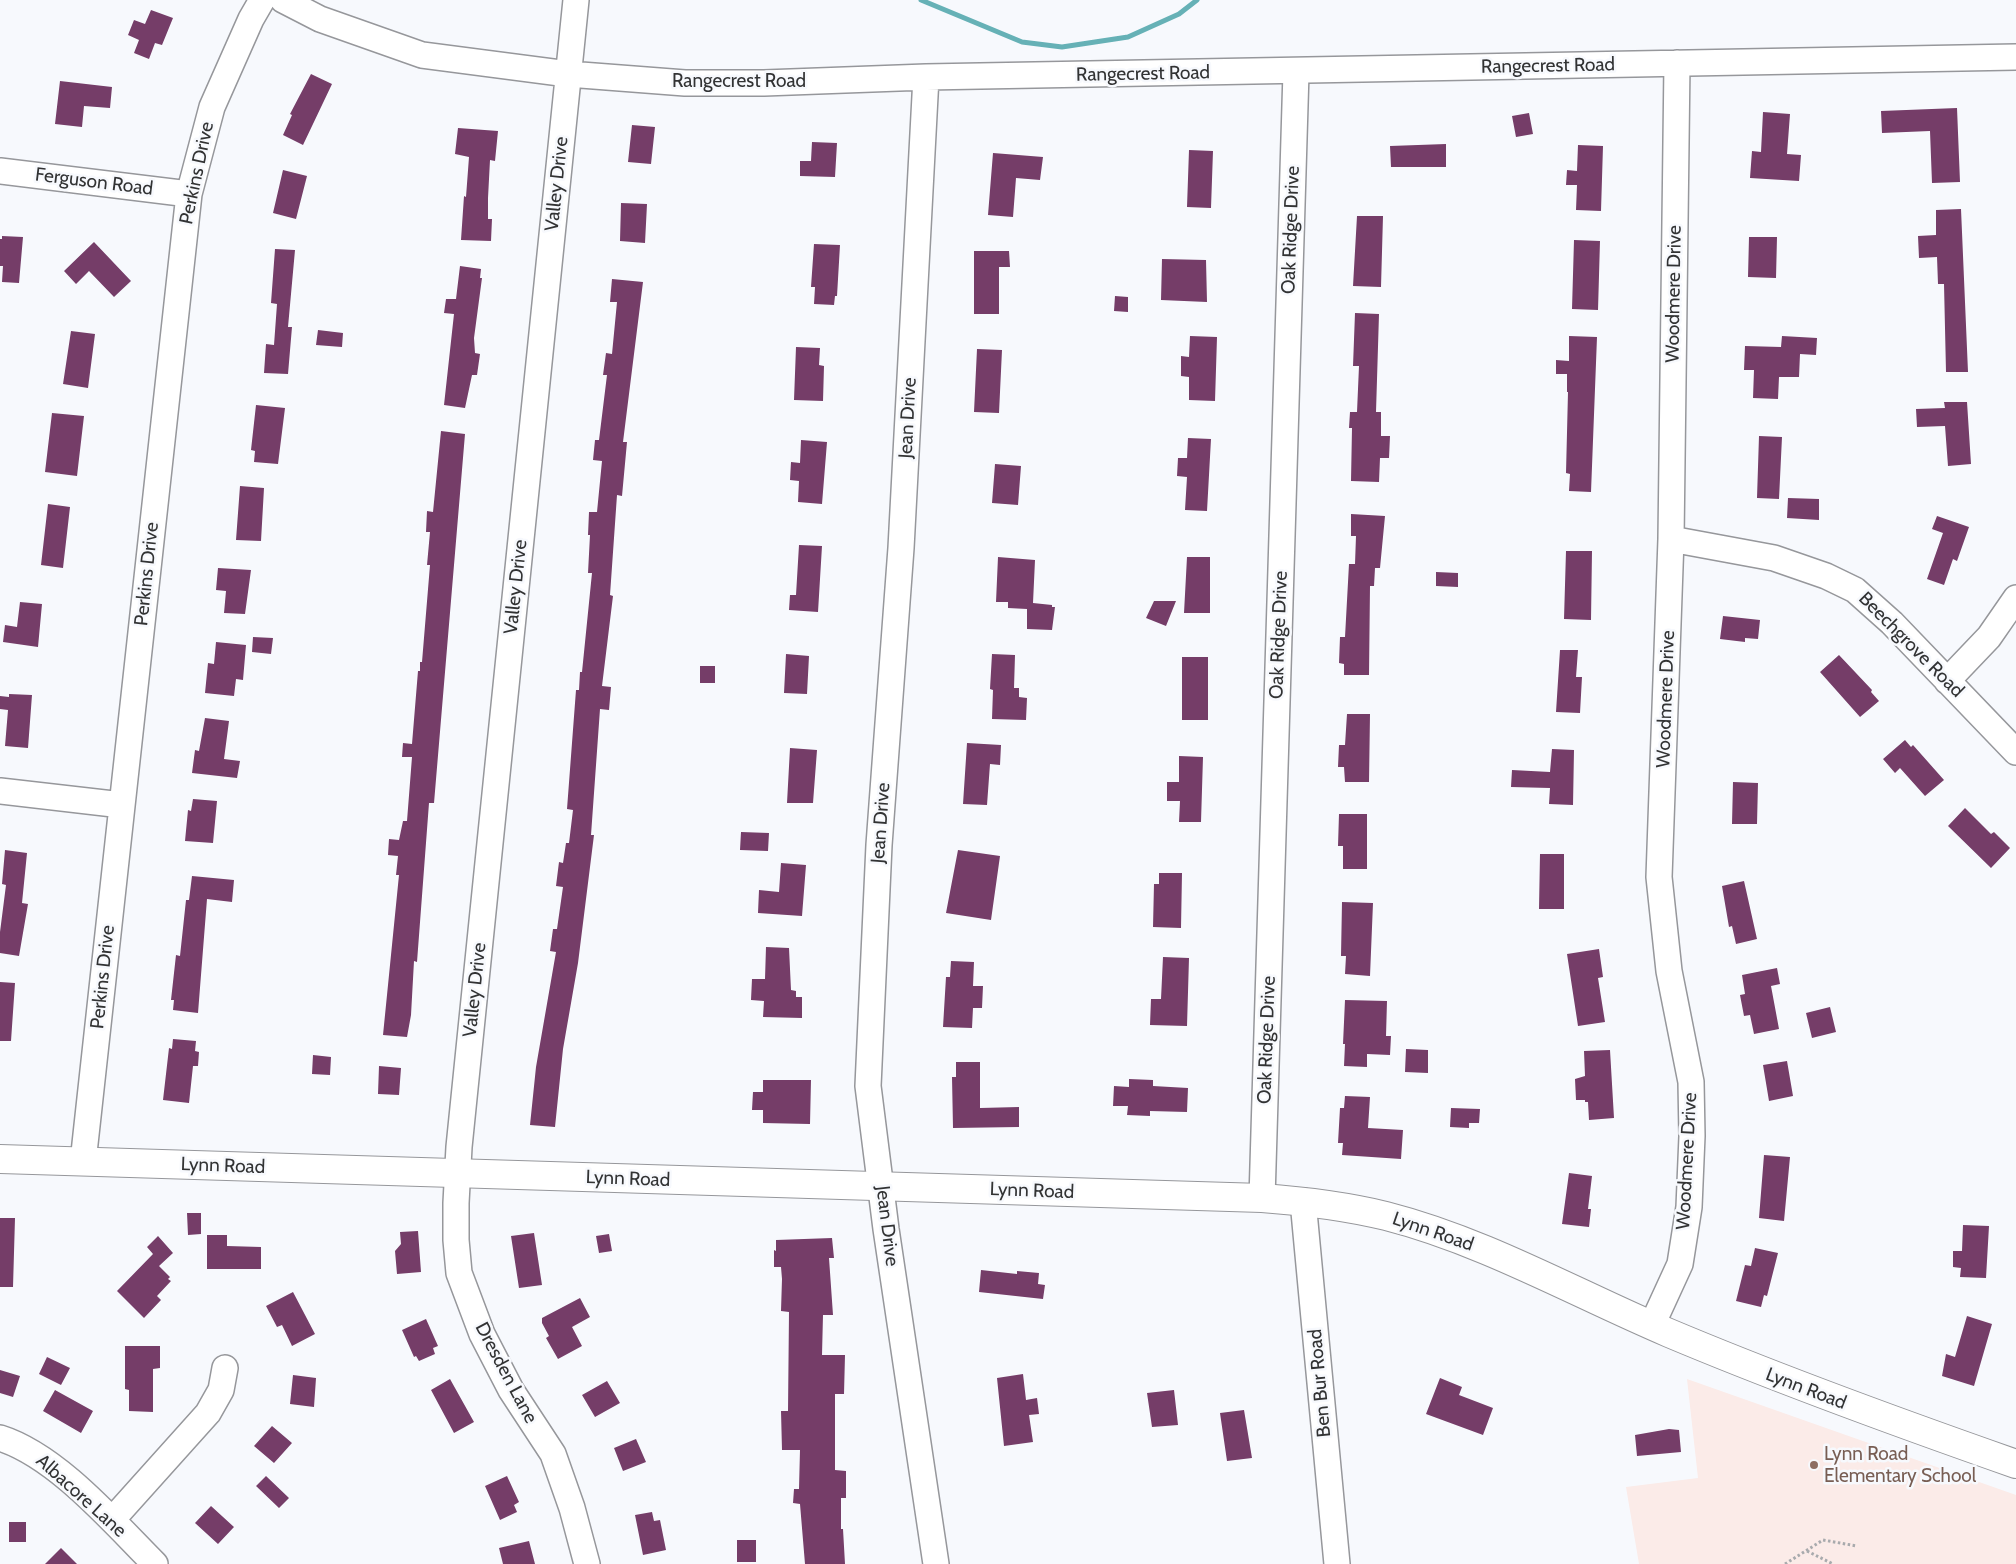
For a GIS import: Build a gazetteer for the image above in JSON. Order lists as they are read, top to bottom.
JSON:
{
  "streets": {
    "main road": ["Lynn Road"],
    "street": [
      "Rangecrest Road",
      "Perkins Drive",
      "Ferguson Road",
      "Valley Drive",
      "Oak Ridge Drive",
      "Woodmere Drive",
      "Jean Drive",
      "Beechgrove Road",
      "Dresden Lane",
      "Ben Bur Road",
      "Albacore Lane"
    ]
  },
  "crossings": [
    ["Rangecrest Road", "Valley Drive"],
    ["Rangecrest Road", "Oak Ridge Drive"],
    ["Rangecrest Road", "Woodmere Drive"],
    ["Rangecrest Road", "Jean Drive"],
    ["Perkins Drive", "Ferguson Road"],
    ["Perkins Drive", "Lynn Road"],
    ["Valley Drive", "Lynn Road"],
    ["Valley Drive", "Dresden Lane"],
    ["Oak Ridge Drive", "Lynn Road"],
    ["Woodmere Drive", "Beechgrove Road"],
    ["Woodmere Drive", "Lynn Road"],
    ["Jean Drive", "Lynn Road"],
    ["Lynn Road", "Dresden Lane"],
    ["Lynn Road", "Ben Bur Road"]
  ],
  "places": ["Lynn Road Elementary School"]
}
